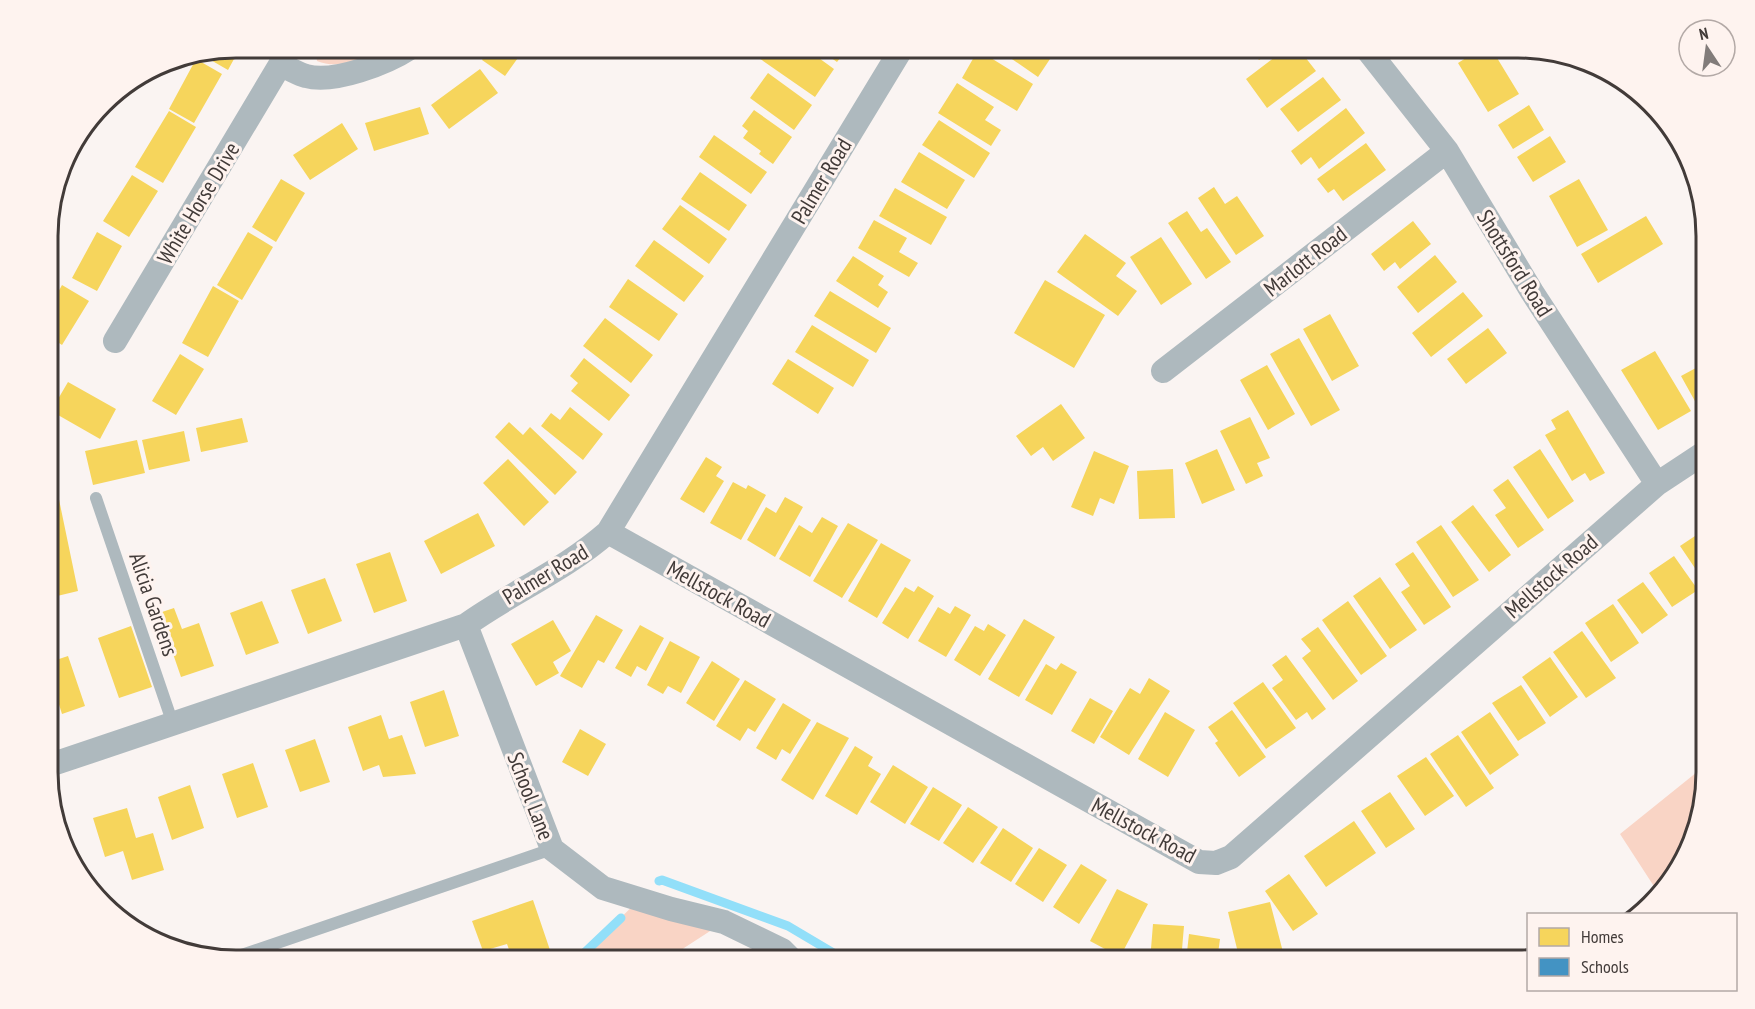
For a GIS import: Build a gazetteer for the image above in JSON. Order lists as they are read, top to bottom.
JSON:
{
  "streets": {
    "street": [
      "Palmer Road",
      "White Horse Drive",
      "Marlott Road",
      "Shottsford Road",
      "Mellstock Road",
      "School Lane"
    ],
    "lane": ["Alicia Gardens"]
  },
  "crossings": [
    ["Palmer Road", "Mellstock Road"],
    ["Palmer Road", "Alicia Gardens"],
    ["Palmer Road", "School Lane"],
    ["Marlott Road", "Shottsford Road"],
    ["Shottsford Road", "Mellstock Road"]
  ],
  "legend": ["Homes", "Schools"],
  "north": "top"
}
